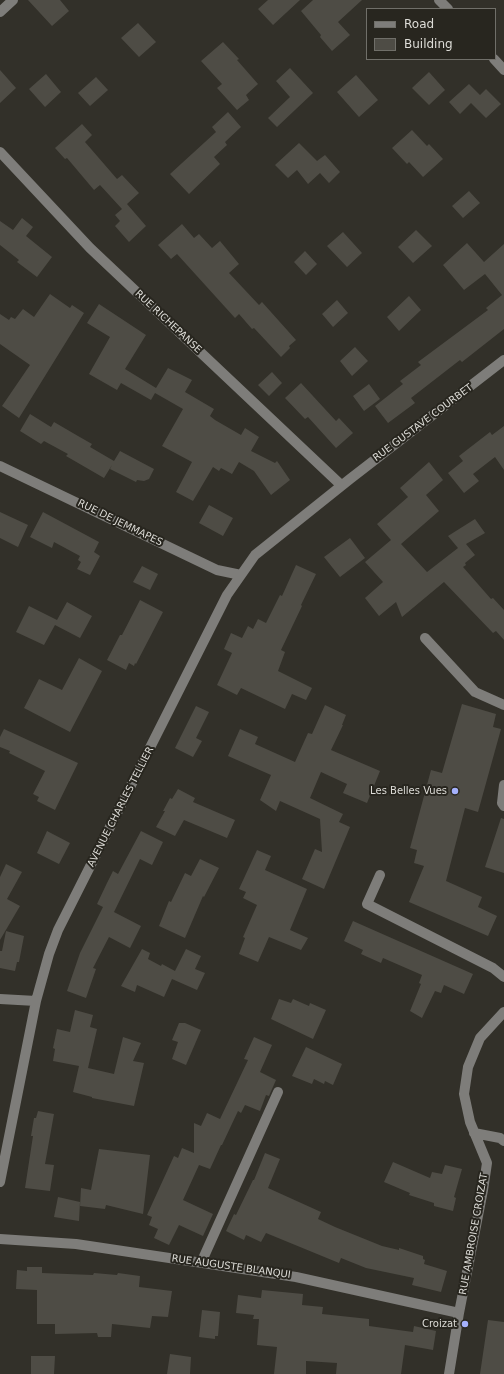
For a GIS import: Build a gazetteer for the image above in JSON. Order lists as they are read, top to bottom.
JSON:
{
  "streets": {
    "street": [
      "RUE RICHEPANSE",
      "RUE GUSTAVE COURBET",
      "RUE DE JEMMAPES",
      "AVENUE CHARLES TELLIER",
      "RUE AMBROISE CROIZAT",
      "RUE AUGUSTE BLANQUI"
    ]
  },
  "crossings": [
    ["RUE RICHEPANSE", "RUE GUSTAVE COURBET"],
    ["RUE RICHEPANSE", "AVENUE CHARLES TELLIER"],
    ["RUE GUSTAVE COURBET", "AVENUE CHARLES TELLIER"],
    ["RUE DE JEMMAPES", "AVENUE CHARLES TELLIER"],
    ["RUE AMBROISE CROIZAT", "RUE AUGUSTE BLANQUI"]
  ],
  "places": ["Les Belles Vues", "Croizat"],
  "legend": ["Road", "Building"]
}
